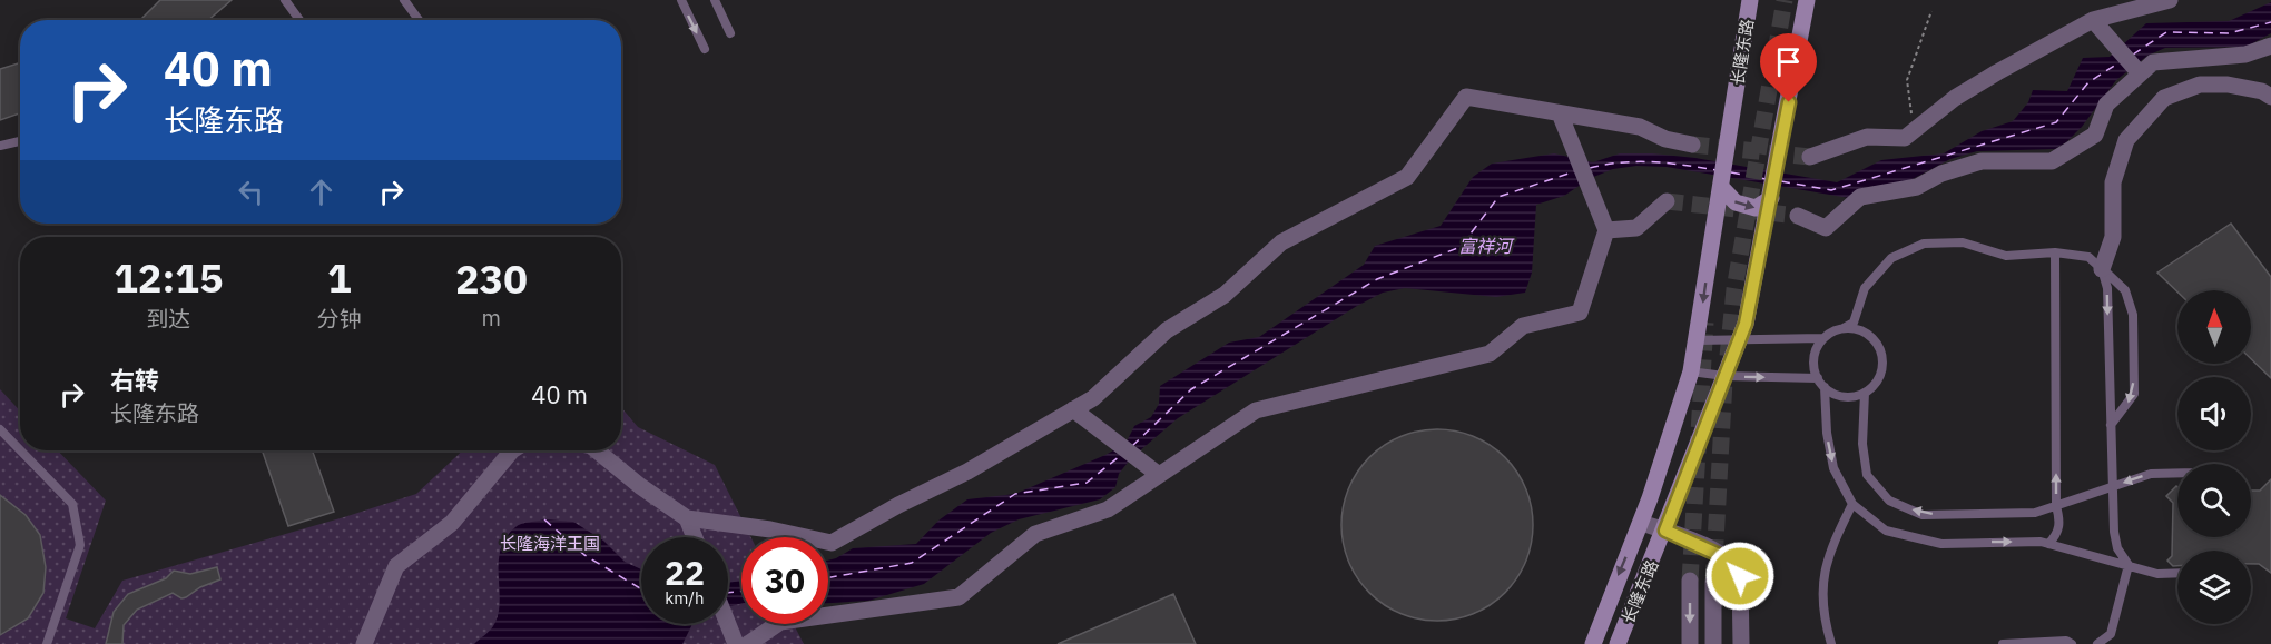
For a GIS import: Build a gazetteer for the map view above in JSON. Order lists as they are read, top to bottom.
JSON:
{
  "streets": {
    "main road": ["长隆东路"]
  },
  "water": ["富祥河"],
  "parks": ["长隆海洋王国"],
  "north": "top",
  "page": {
    "turn": ["40 m", "长隆东路"],
    "eta": [
      "12:15",
      "到达",
      "1",
      "分钟",
      "230",
      "m"
    ],
    "list": [
      {
        "name": "右转",
        "note": "长隆东路",
        "value": "40 m"
      }
    ],
    "speed": "22 km/h",
    "limit": "30"
  }
}
